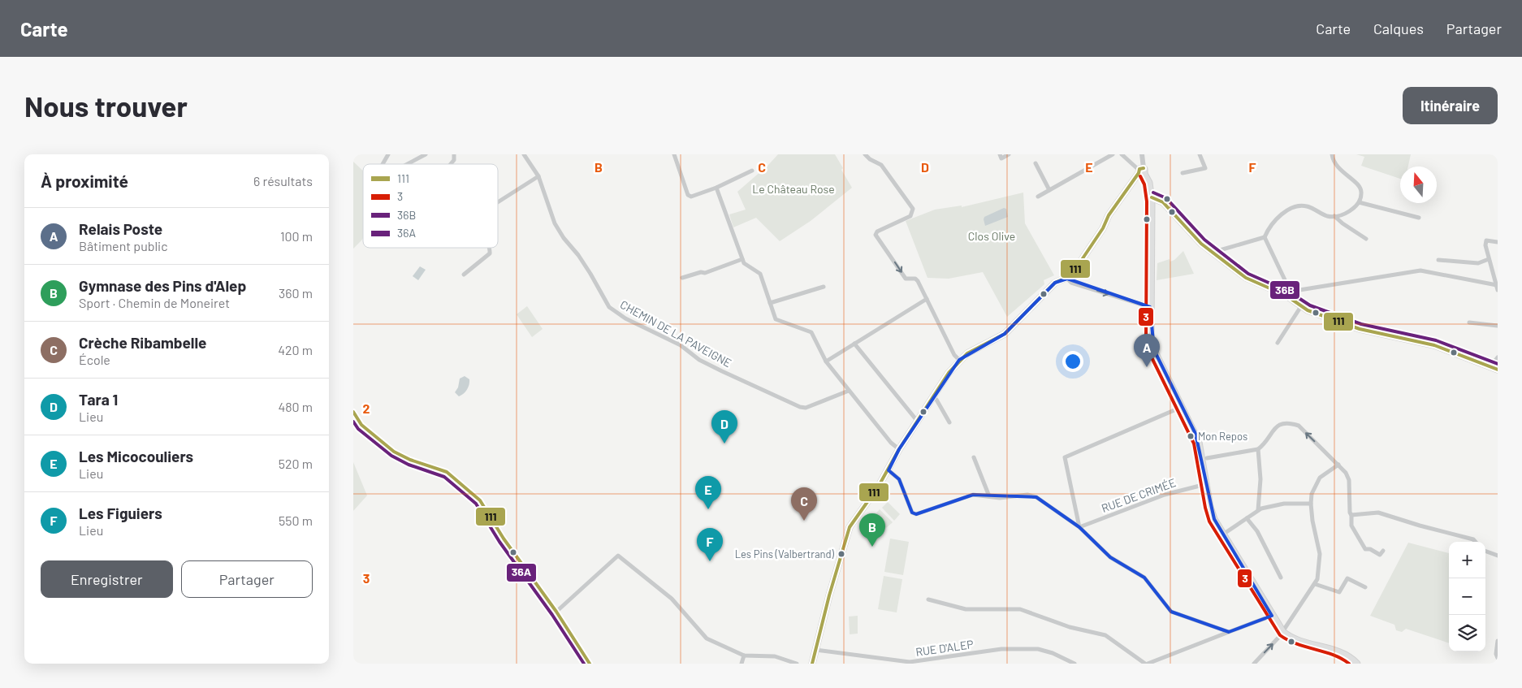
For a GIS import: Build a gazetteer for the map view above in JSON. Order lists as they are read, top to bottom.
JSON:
{
  "streets": {
    "street": ["CHEMIN DE LA PAVEIGNE", "RUE DE CRIMÉE", "RUE D'ALEP"]
  },
  "parks": ["Le Château Rose", "Clos Olive"],
  "places": ["Mon Repos", "Les Pins (Valbertrand)"],
  "lines": [
    "transit line 111",
    "transit line 3",
    "transit line 36B",
    "transit line 36A"
  ],
  "legend": [
    "111",
    "3",
    "36B",
    "36A"
  ],
  "north": "top",
  "page": {
    "header": "Carte",
    "nav": ["Carte", "Calques", "Partager"],
    "buttons": [
      "Itinéraire",
      ["Enregistrer", "Partager"]
    ],
    "title": "Nous trouver",
    "heading": ["À proximité", "6 résultats"],
    "list": [
      {
        "mark": "A",
        "name": "Relais Poste",
        "note": "Bâtiment public",
        "value": "100 m"
      },
      {
        "mark": "B",
        "name": "Gymnase des Pins d'Alep",
        "note": "Sport · Chemin de Moneiret",
        "value": "360 m"
      },
      {
        "mark": "C",
        "name": "Crèche Ribambelle",
        "note": "École",
        "value": "420 m"
      },
      {
        "mark": "D",
        "name": "Tara 1",
        "note": "Lieu",
        "value": "480 m"
      },
      {
        "mark": "E",
        "name": "Les Micocouliers",
        "note": "Lieu",
        "value": "520 m"
      },
      {
        "mark": "F",
        "name": "Les Figuiers",
        "note": "Lieu",
        "value": "550 m"
      }
    ],
    "pins": [
      "A",
      "D",
      "E",
      "C",
      "B",
      "F"
    ],
    "map_buttons": ["+", "−"]
  },
  "grid": {
    "columns": [
      "B",
      "C",
      "D",
      "E",
      "F"
    ],
    "rows": ["2", "3"]
  }
}
